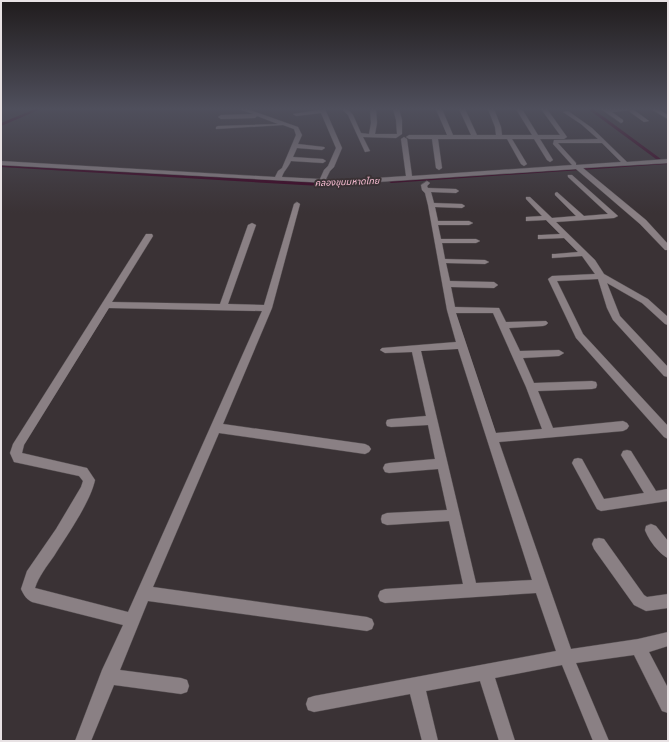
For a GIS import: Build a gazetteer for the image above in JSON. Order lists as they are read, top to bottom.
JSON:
{
  "water": ["คลองขุนมหาดไทย"]
}
